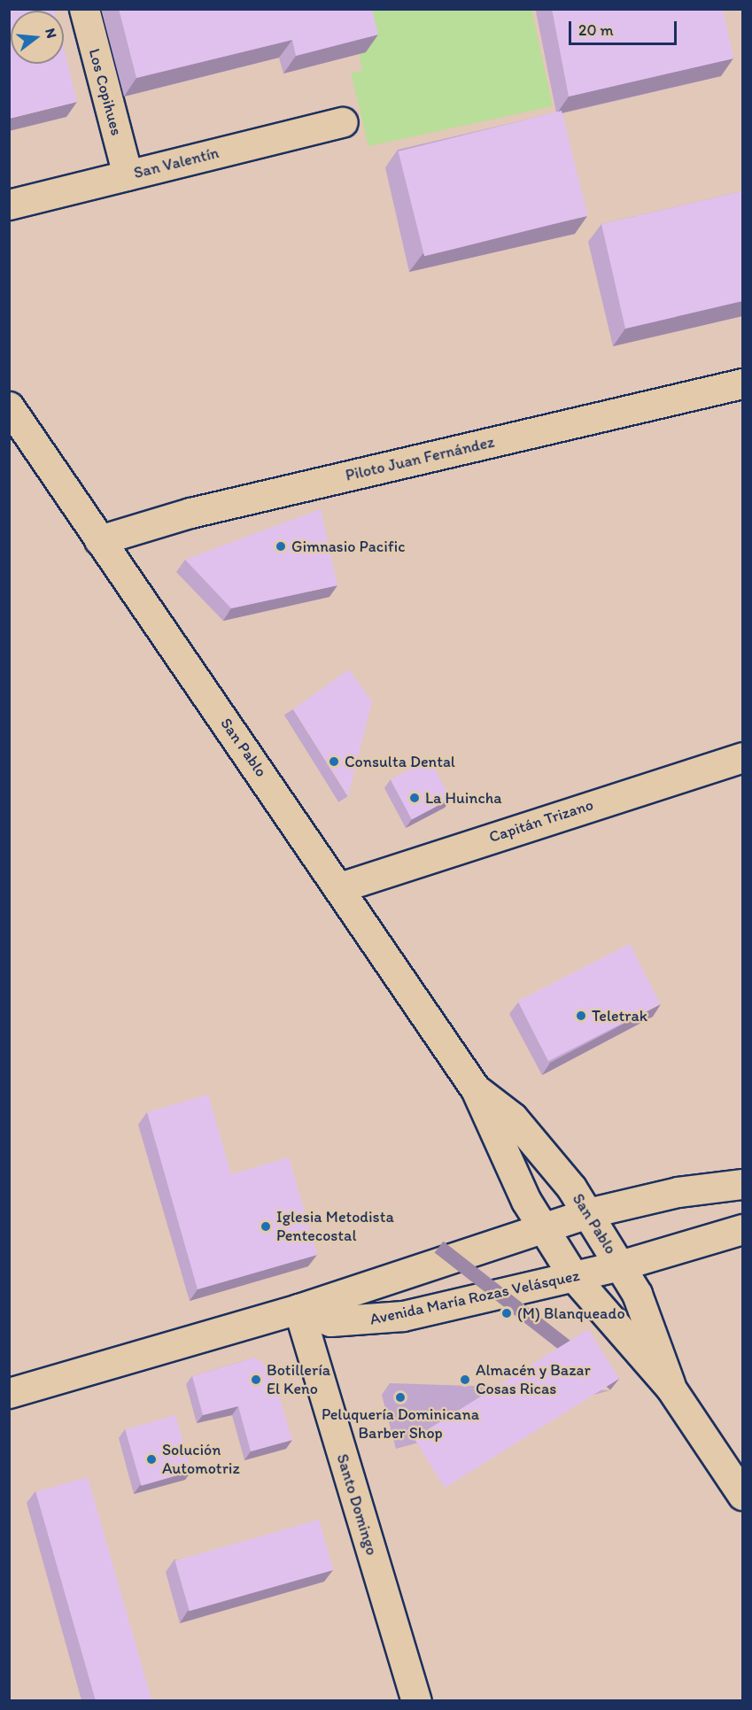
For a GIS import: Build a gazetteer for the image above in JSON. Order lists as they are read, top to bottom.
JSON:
{
  "streets": {
    "main road": [
      "Los Copihues",
      "San Valentín",
      "Piloto Juan Fernández",
      "San Pablo",
      "Capitán Trizano",
      "Avenida María Rozas Velásquez",
      "Santo Domingo"
    ]
  },
  "crossings": [
    ["Los Copihues", "San Valentín"],
    ["Piloto Juan Fernández", "San Pablo"],
    ["San Pablo", "Capitán Trizano"],
    ["San Pablo", "Avenida María Rozas Velásquez"],
    ["Avenida María Rozas Velásquez", "Santo Domingo"]
  ],
  "places": [
    "Gimnasio Pacific",
    "Consulta Dental",
    "La Huincha",
    "Teletrak",
    "Iglesia Metodista Pentecostal",
    "(M) Blanqueado",
    "Botillería El Keno",
    "Almacén y Bazar Cosas Ricas",
    "Peluquería Dominicana Barber Shop",
    "Solución Automotriz"
  ],
  "scale_bar": "20 m",
  "north": "right"
}
